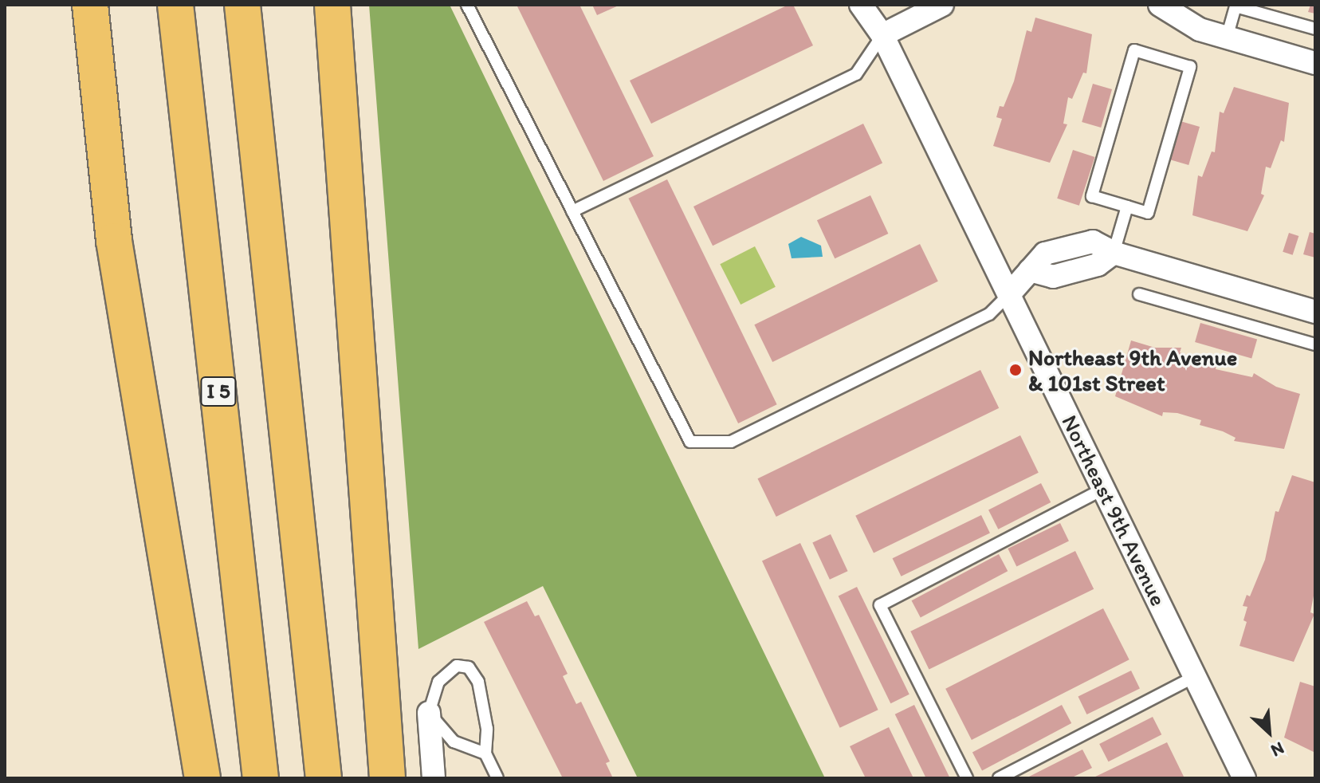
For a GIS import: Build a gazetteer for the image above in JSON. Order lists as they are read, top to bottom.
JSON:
{
  "streets": {
    "highway": ["I 5"],
    "street": ["Northeast 9th Avenue"]
  },
  "places": ["Northeast 9th Avenue & 101st Street"],
  "north": "bottom right"
}
